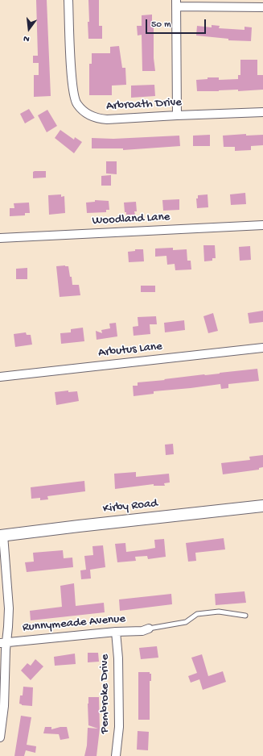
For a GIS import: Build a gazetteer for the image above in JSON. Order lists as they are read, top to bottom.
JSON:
{
  "streets": {
    "main road": ["Kirby Road"],
    "street": [
      "Arbroath Drive",
      "Woodland Lane",
      "Arbutus Lane",
      "Runnymeade Avenue",
      "Pembroke Drive"
    ]
  },
  "crossings": [
    ["Runnymeade Avenue", "Pembroke Drive"]
  ],
  "scale_bar": "50 m",
  "north": "bottom"
}
